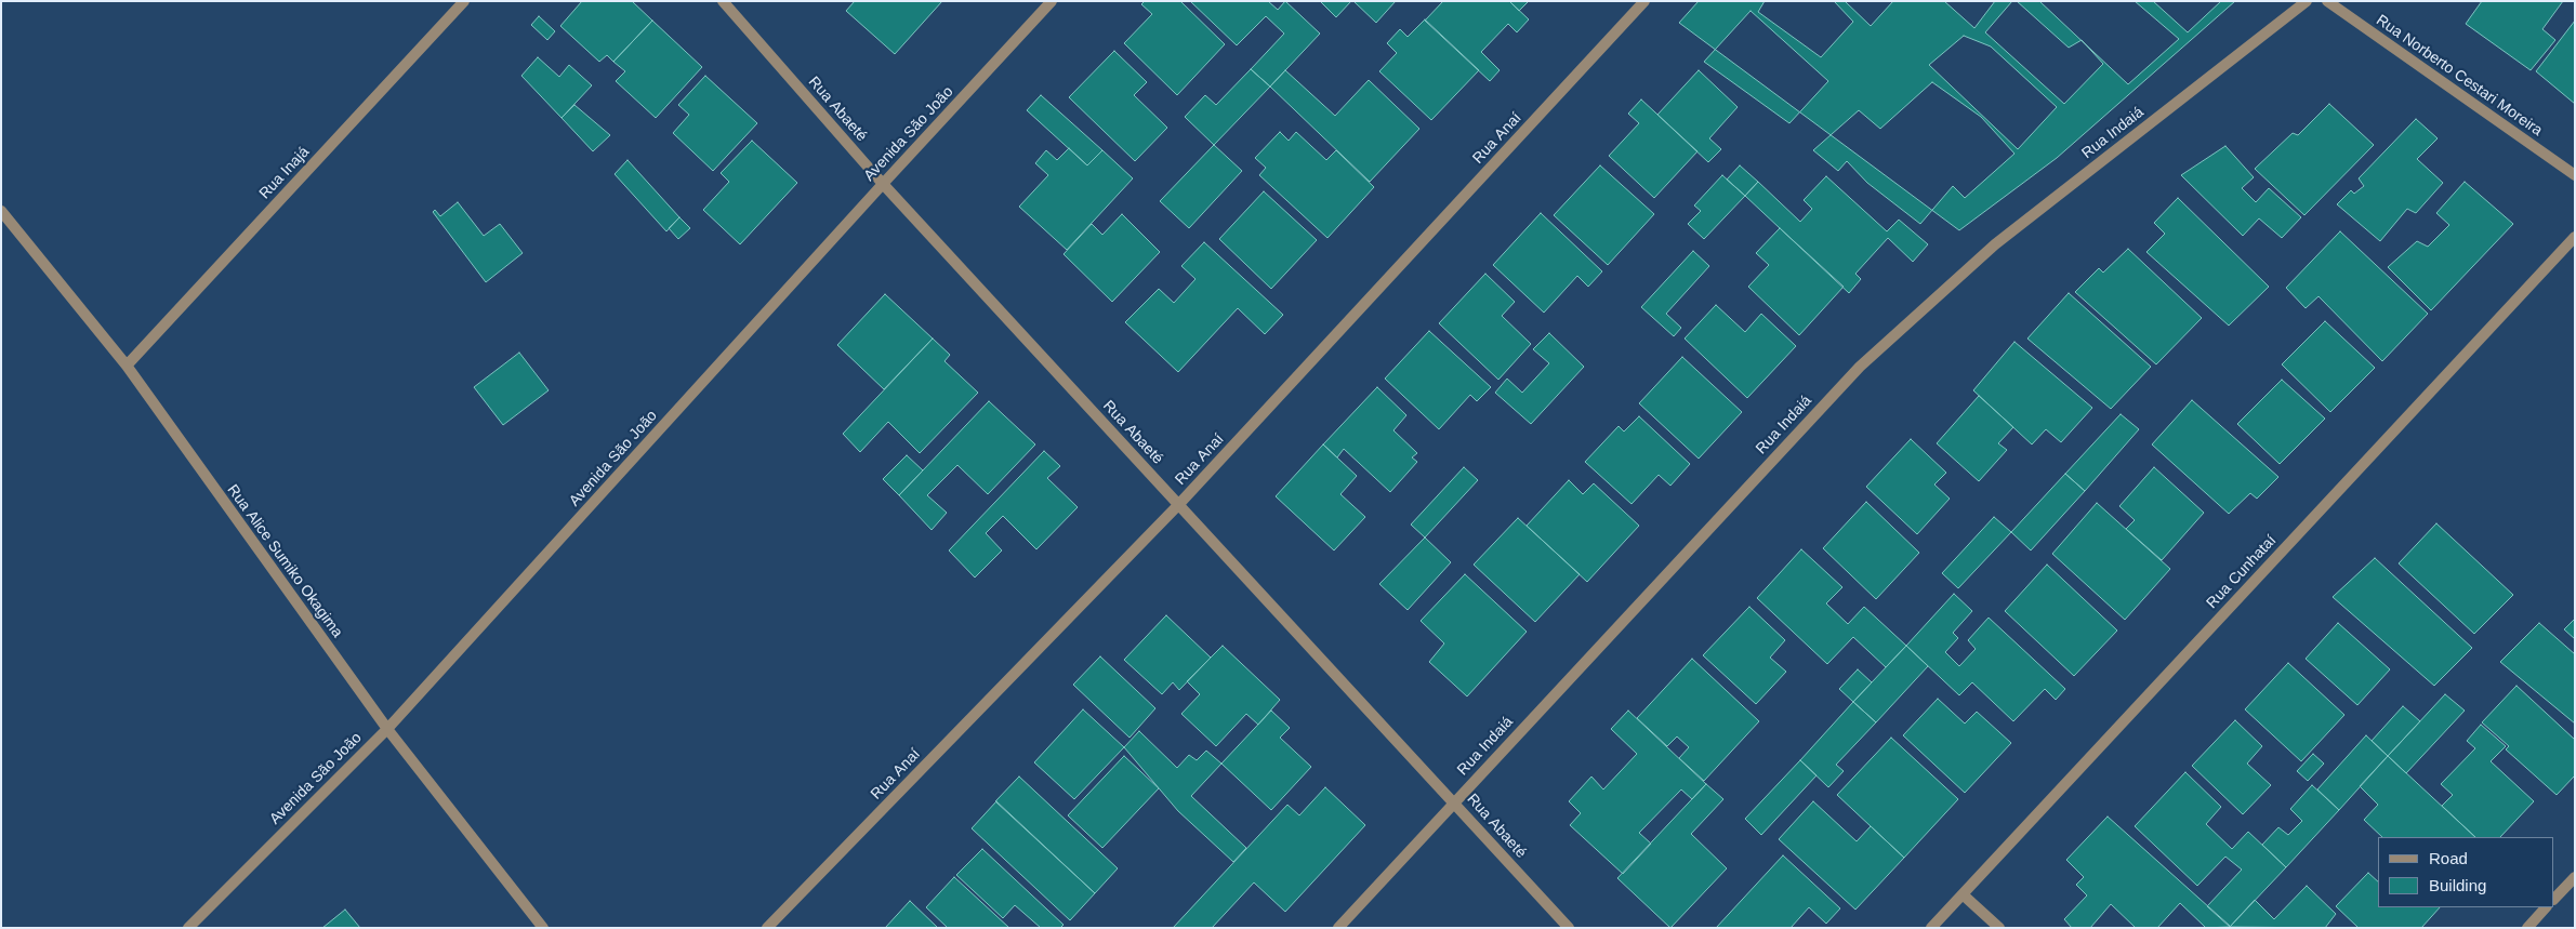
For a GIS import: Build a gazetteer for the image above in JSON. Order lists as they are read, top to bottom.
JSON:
{
  "streets": {
    "street": [
      "Rua Norberto Cestari Moreira",
      "Rua Abaeté",
      "Rua Indaiá",
      "Avenida São João",
      "Rua Anaí",
      "Rua Inajá",
      "Rua Alice Sumiko Okagima",
      "Rua Cunhataí"
    ]
  },
  "crossings": [
    ["Rua Abaeté", "Rua Indaiá"],
    ["Rua Abaeté", "Avenida São João"],
    ["Rua Abaeté", "Rua Anaí"],
    ["Avenida São João", "Rua Alice Sumiko Okagima"],
    ["Rua Inajá", "Rua Alice Sumiko Okagima"]
  ],
  "legend": ["Road", "Building"]
}
